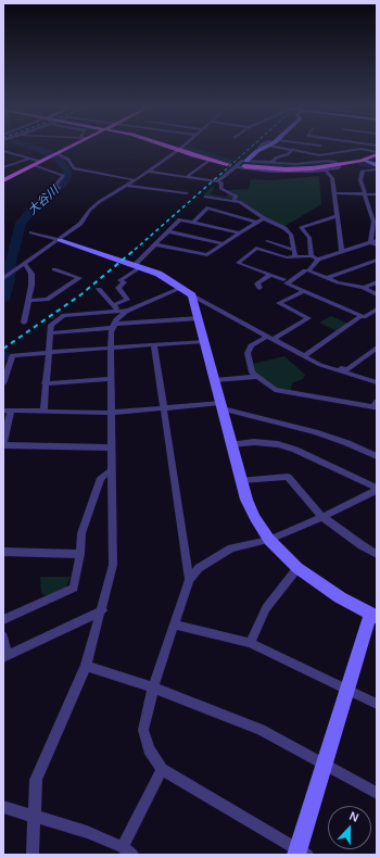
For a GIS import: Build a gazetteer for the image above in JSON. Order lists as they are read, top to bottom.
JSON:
{
  "water": ["大谷川"],
  "north": "top"
}
